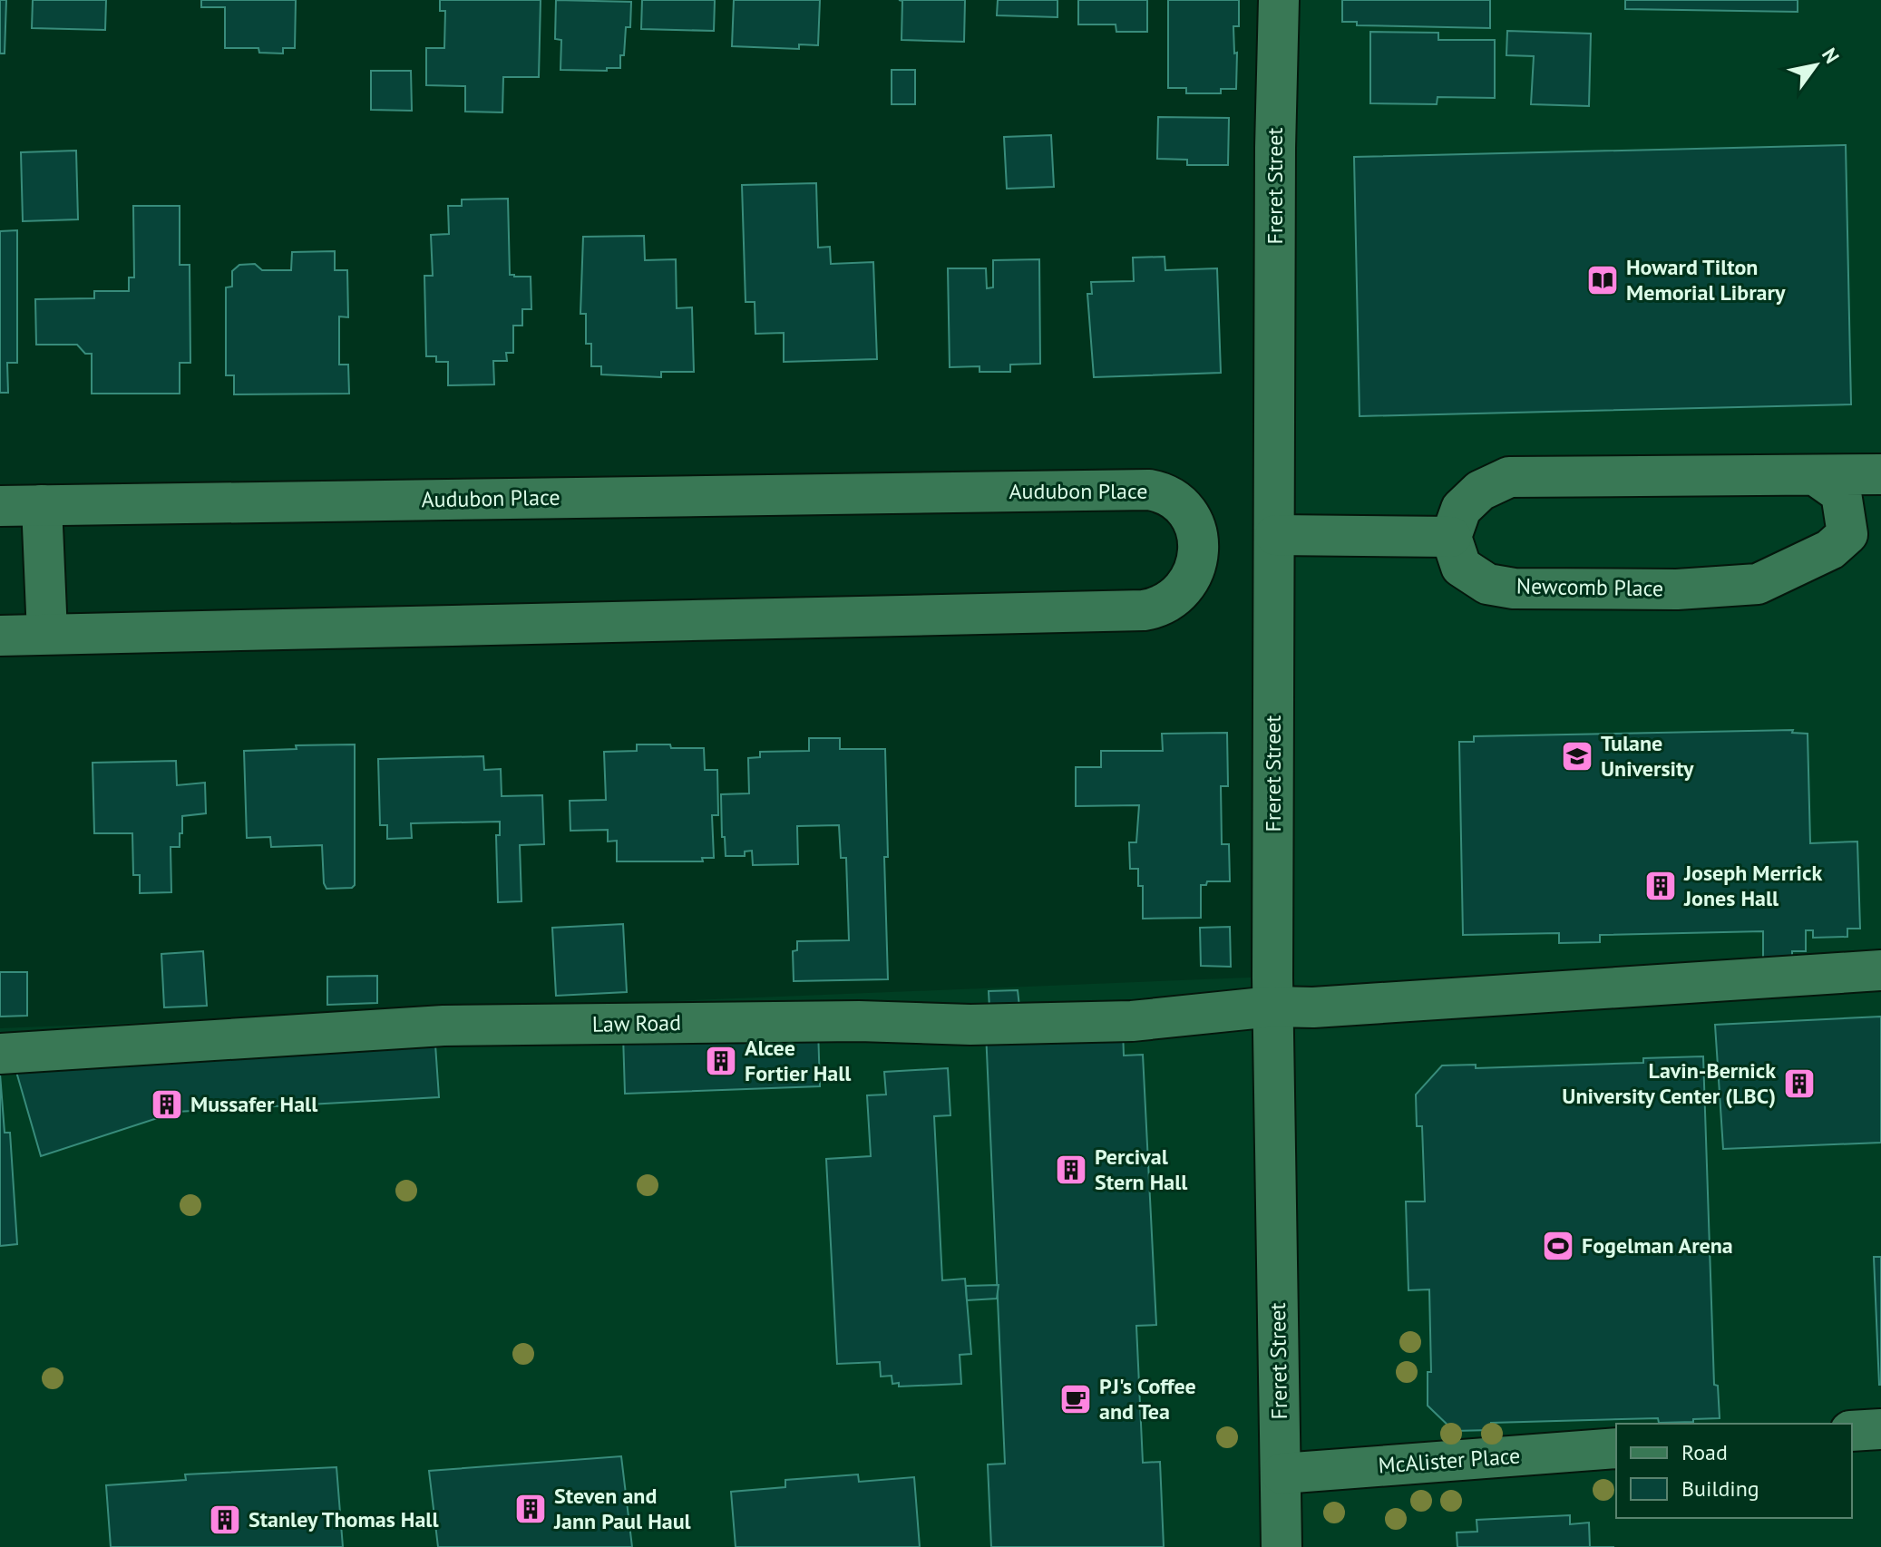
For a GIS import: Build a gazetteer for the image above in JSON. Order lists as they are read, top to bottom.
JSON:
{
  "streets": {
    "street": [
      "Freret Street",
      "Audubon Place",
      "Newcomb Place",
      "Law Road",
      "McAlister Place"
    ]
  },
  "crossings": [
    ["Freret Street", "Law Road"],
    ["Freret Street", "McAlister Place"]
  ],
  "places": {
    "library": ["Howard Tilton Memorial Library"],
    "school or university": ["Tulane University"],
    "building": [
      "Joseph Merrick Jones Hall",
      "Alcee Fortier Hall",
      "Lavin-Bernick University Center (LBC)",
      "Mussafer Hall",
      "Percival Stern Hall",
      "Steven and Jann Paul Haul",
      "Stanley Thomas Hall"
    ],
    "sports": ["Fogelman Arena"],
    "cafe": ["PJ's Coffee and Tea"]
  },
  "legend": ["Road", "Building"],
  "north": "top right"
}
